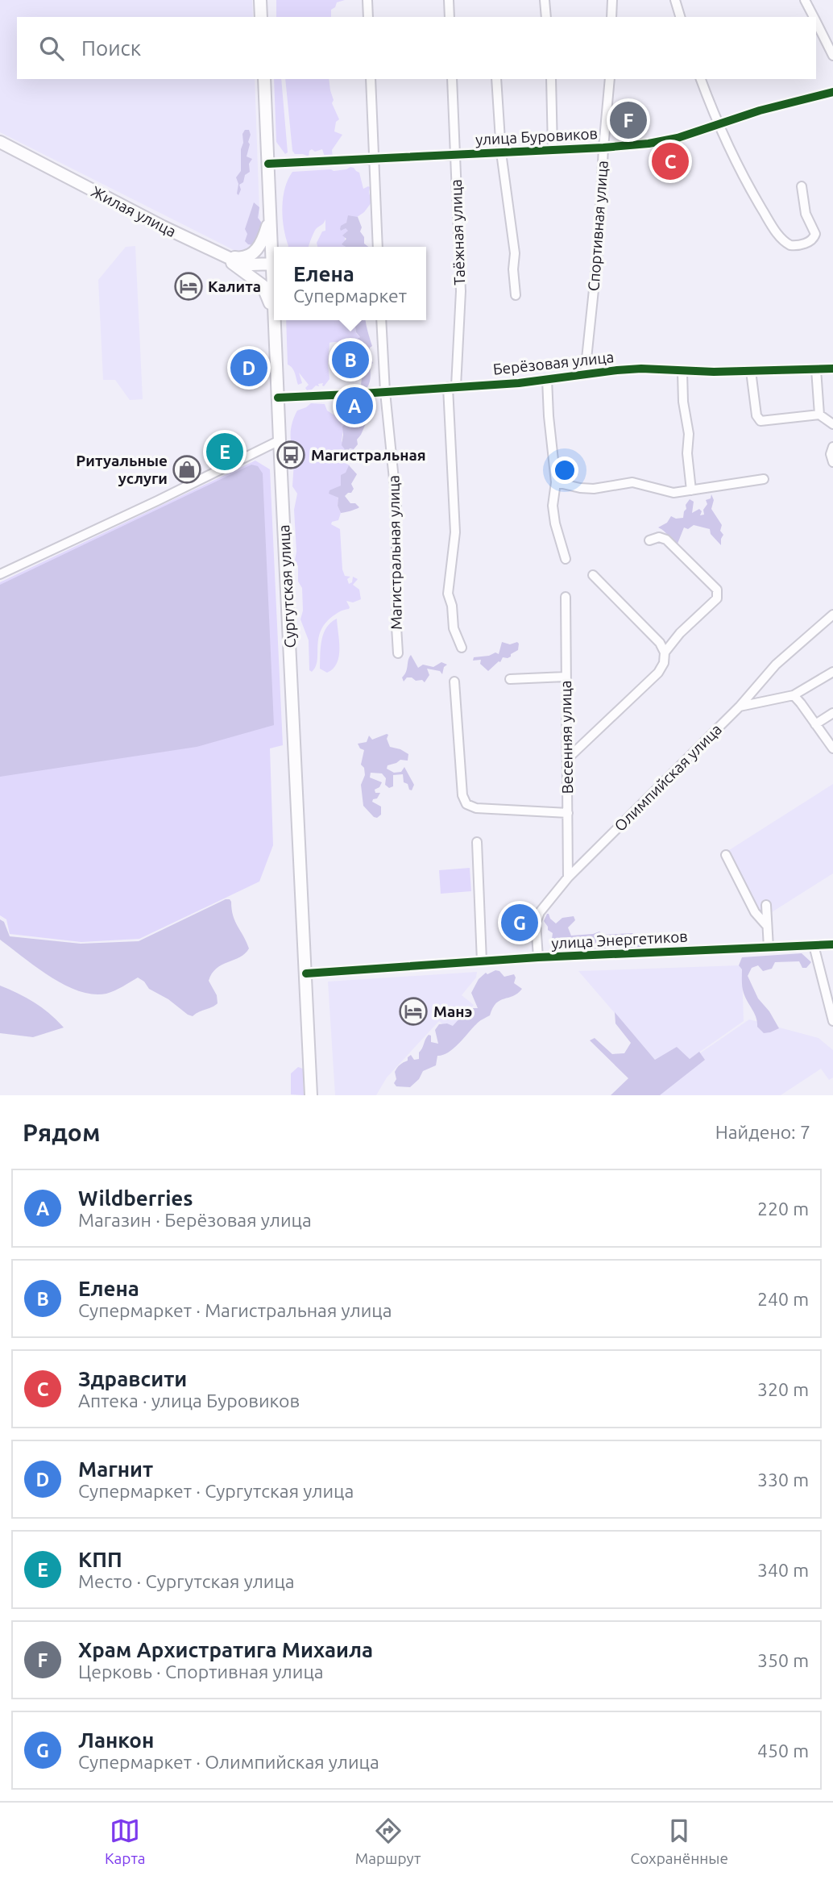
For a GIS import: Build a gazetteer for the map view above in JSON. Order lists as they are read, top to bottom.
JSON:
{
  "streets": {
    "main road": ["Жилая улица", "Сургутская улица"],
    "street": [
      "улица Буровиков",
      "Спортивная улица",
      "Таёжная улица",
      "Берёзовая улица",
      "Магистральная улица",
      "Весенняя улица",
      "Олимпийская улица",
      "улица Энергетиков"
    ]
  },
  "crossings": [
    ["улица Буровиков", "Спортивная улица"],
    ["улица Буровиков", "Таёжная улица"],
    ["улица Буровиков", "Сургутская улица"],
    ["Жилая улица", "Сургутская улица"],
    ["Спортивная улица", "Берёзовая улица"],
    ["Таёжная улица", "Берёзовая улица"],
    ["Берёзовая улица", "Магистральная улица"],
    ["Берёзовая улица", "Сургутская улица"],
    ["Сургутская улица", "улица Энергетиков"],
    ["Весенняя улица", "Олимпийская улица"],
    ["Олимпийская улица", "улица Энергетиков"]
  ],
  "places": {
    "hotel": ["Калита", "Манэ"],
    "bus stop": ["Магистральная"],
    "shop": ["Ритуальные услуги"]
  },
  "page": {
    "search": "Поиск",
    "pins": [
      "F",
      "C",
      "B",
      "D",
      "A",
      "E",
      "G"
    ],
    "popup": ["Елена", "Супермаркет"],
    "heading": ["Рядом", "Найдено: 7"],
    "list": [
      {
        "mark": "A",
        "name": "Wildberries",
        "note": "Магазин · Берёзовая улица",
        "value": "220 m"
      },
      {
        "mark": "B",
        "name": "Елена",
        "note": "Супермаркет · Магистральная улица",
        "value": "240 m"
      },
      {
        "mark": "C",
        "name": "Здравсити",
        "note": "Аптека · улица Буровиков",
        "value": "320 m"
      },
      {
        "mark": "D",
        "name": "Магнит",
        "note": "Супермаркет · Сургутская улица",
        "value": "330 m"
      },
      {
        "mark": "E",
        "name": "КПП",
        "note": "Место · Сургутская улица",
        "value": "340 m"
      },
      {
        "mark": "F",
        "name": "Храм Архистратига Михаила",
        "note": "Церковь · Спортивная улица",
        "value": "350 m"
      },
      {
        "mark": "G",
        "name": "Ланкон",
        "note": "Супермаркет · Олимпийская улица",
        "value": "450 m"
      }
    ],
    "nav": ["Карта", "Маршрут", "Сохранённые"]
  }
}
